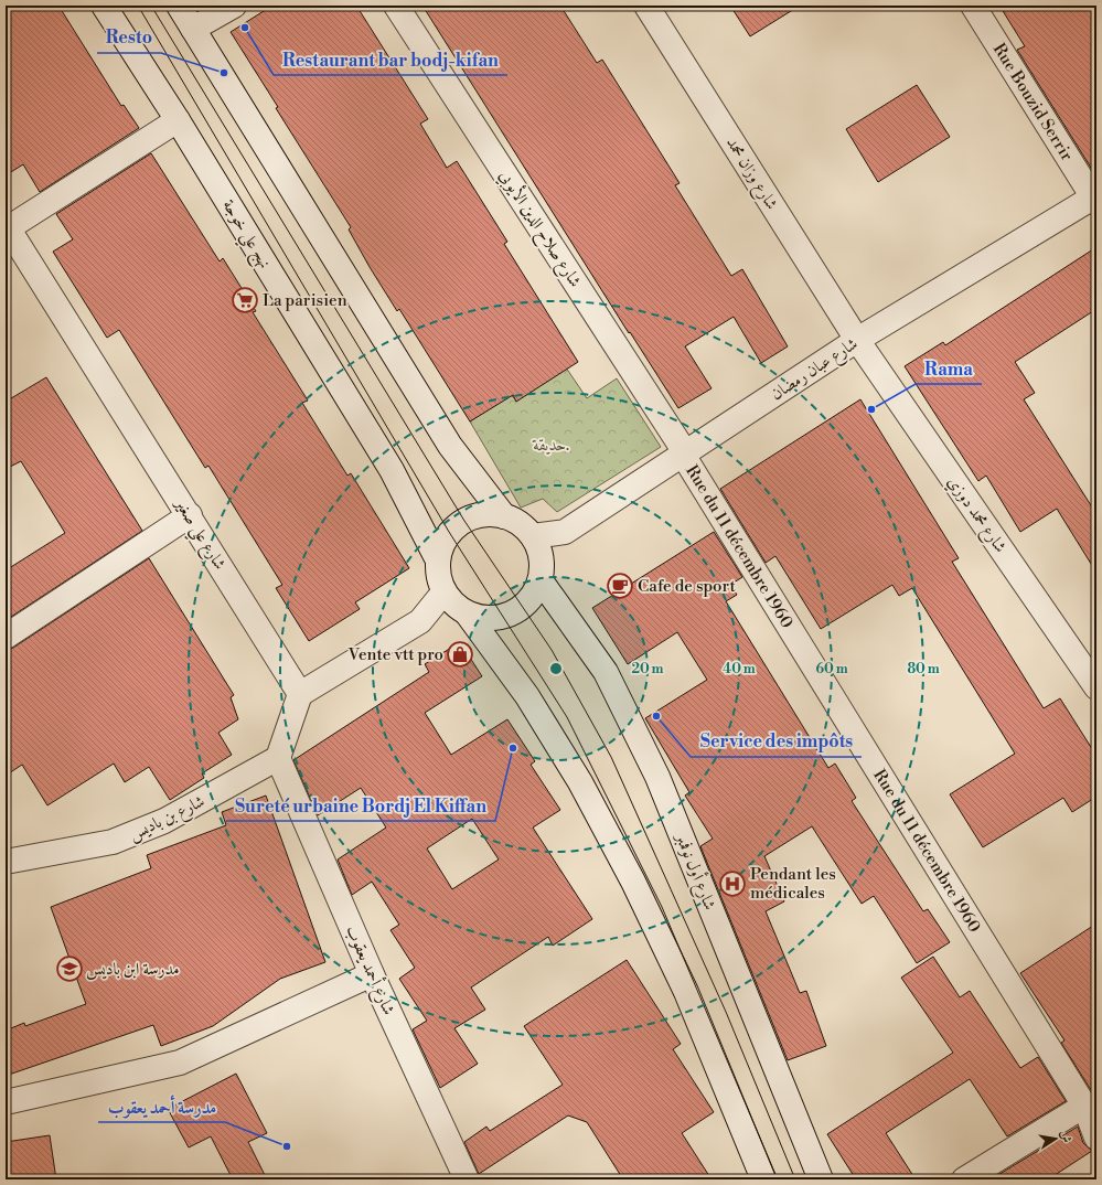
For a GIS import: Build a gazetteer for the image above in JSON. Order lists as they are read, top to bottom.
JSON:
{
  "streets": {
    "street": [
      "Rue Bouzid Serrir",
      "شارع وزان محمد",
      "شارع صلاح الدين الأيوبي",
      "نهج علي خوجة",
      "شارع عبان رمضان",
      "شارع محمد دوزي",
      "شارع علي صغير",
      "Rue du 11 décembre 1960",
      "شارع بن باديس",
      "شارع أول نوفمبر",
      "شارع أحمد يعقوب"
    ]
  },
  "crossings": [
    ["Rue Bouzid Serrir", "شارع عبان رمضان"],
    ["شارع وزان محمد", "شارع عبان رمضان"],
    ["شارع وزان محمد", "شارع محمد دوزي"],
    ["شارع صلاح الدين الأيوبي", "شارع عبان رمضان"],
    ["شارع صلاح الدين الأيوبي", "Rue du 11 décembre 1960"],
    ["نهج علي خوجة", "شارع عبان رمضان"],
    ["نهج علي خوجة", "شارع أول نوفمبر"],
    ["شارع عبان رمضان", "شارع محمد دوزي"],
    ["شارع عبان رمضان", "Rue du 11 décembre 1960"],
    ["شارع عبان رمضان", "شارع أول نوفمبر"],
    ["شارع بن باديس", "شارع أحمد يعقوب"]
  ],
  "parks": ["حديقة."],
  "places": {
    "other": [
      "Restaurant bar bodj-kifan",
      "Resto",
      "Rama",
      "Service des impôts",
      "Sureté urbaine Bordj El Kiffan",
      "مدرسة أحمد يعقوب"
    ],
    "supermarket": ["La parisien"],
    "cafe": ["Cafe de sport"],
    "shop": ["Vente vtt pro"],
    "hospital": ["Pendant les médicales"],
    "school or university": ["مدرسة ابن باديس"]
  },
  "north": "right",
  "rings": [
    "20 m",
    "40 m",
    "60 m",
    "80 m"
  ]
}
